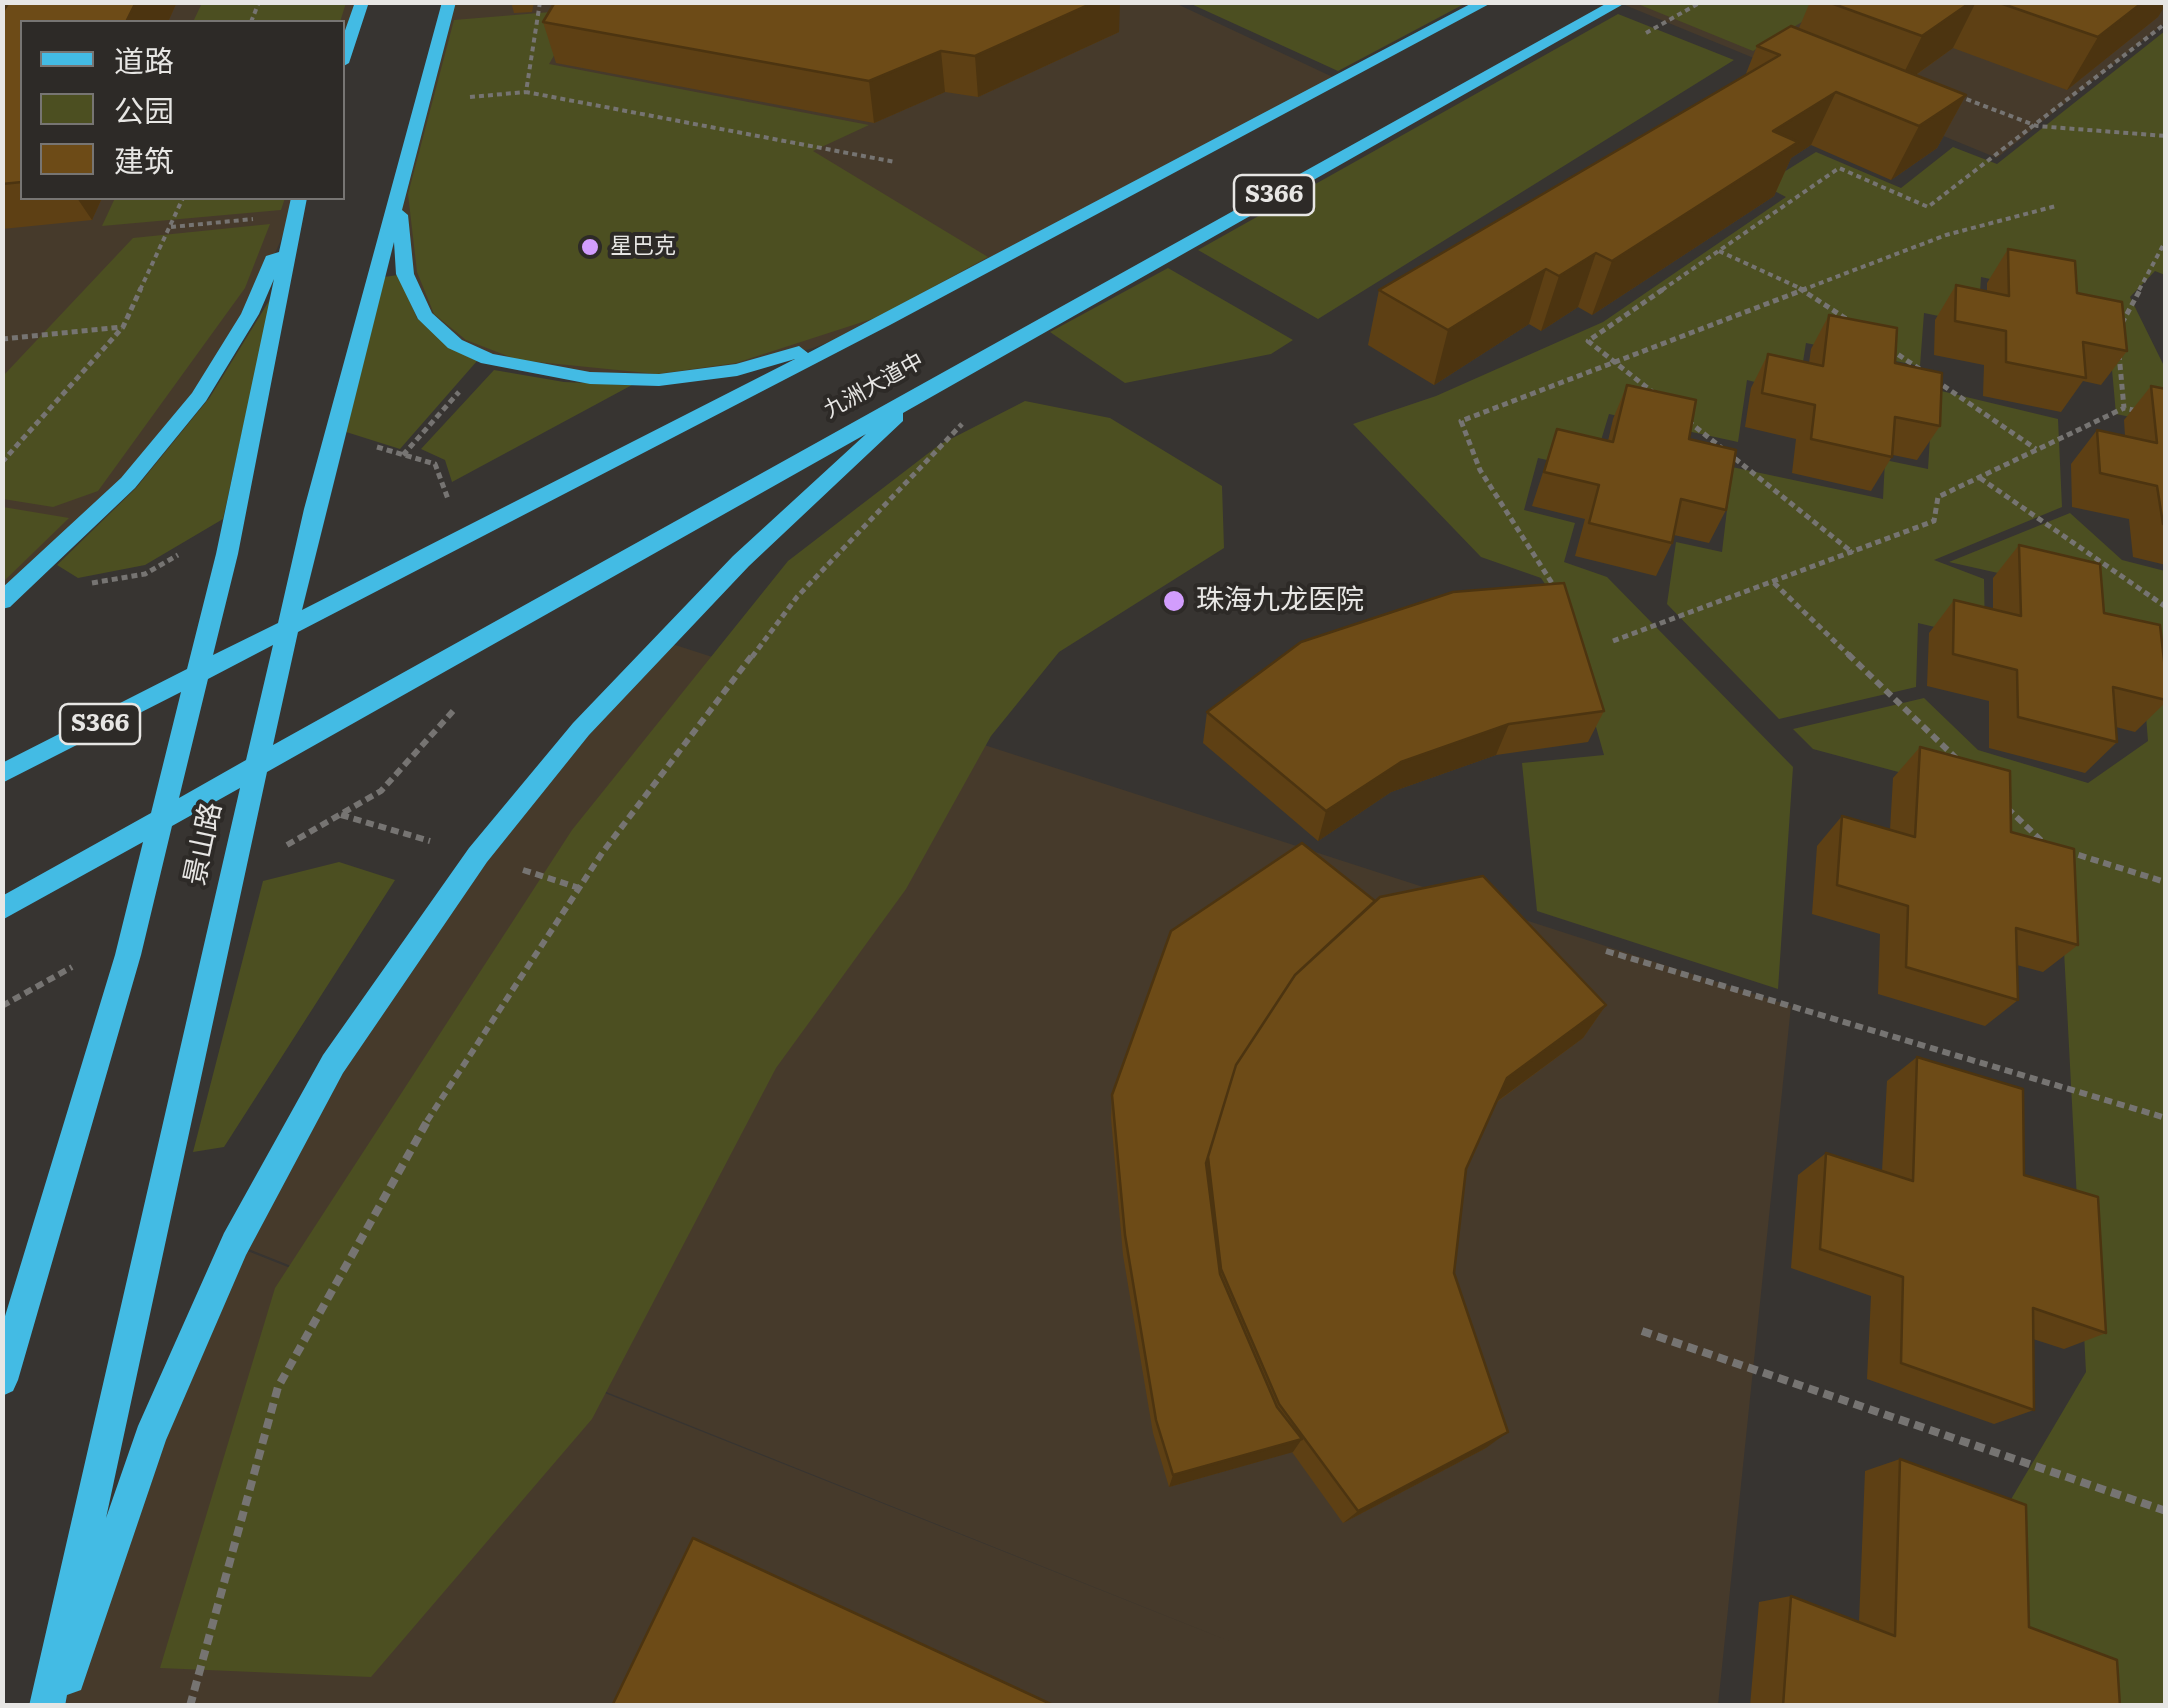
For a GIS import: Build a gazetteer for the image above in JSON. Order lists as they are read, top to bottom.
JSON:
{
  "streets": {
    "main road": ["S366", "九洲大道中", "景山路"]
  },
  "crossings": [
    ["S366", "九洲大道中"],
    ["S366", "景山路"],
    ["九洲大道中", "景山路"]
  ],
  "places": ["星巴克", "珠海九龙医院"],
  "legend": ["道路", "公园", "建筑"]
}
